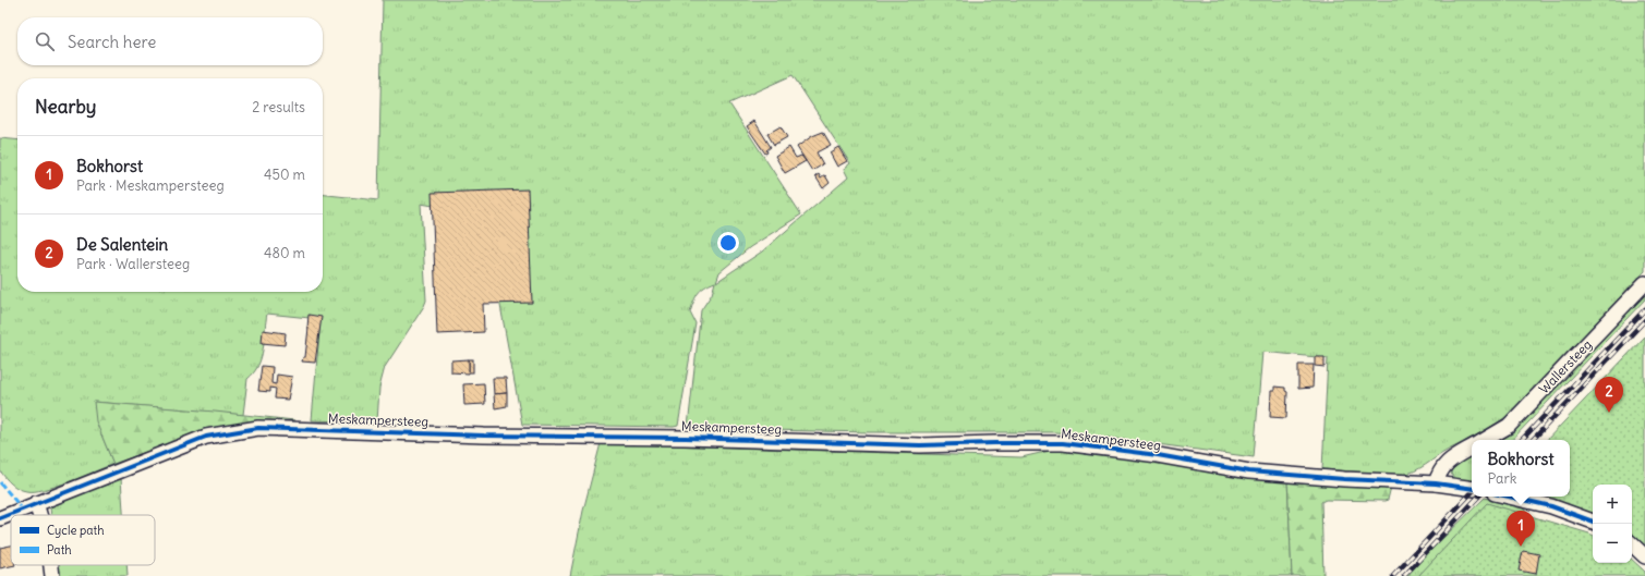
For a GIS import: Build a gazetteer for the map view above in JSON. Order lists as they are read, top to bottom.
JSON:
{
  "streets": {
    "street": ["Wallersteeg", "Meskampersteeg"]
  },
  "legend": ["Cycle path", "Path"],
  "page": {
    "search": "Search here",
    "heading": ["Nearby", "2 results"],
    "list": [
      {
        "mark": "1",
        "name": "Bokhorst",
        "note": "Park · Meskampersteeg",
        "value": "450 m"
      },
      {
        "mark": "2",
        "name": "De Salentein",
        "note": "Park · Wallersteeg",
        "value": "480 m"
      }
    ],
    "pins": ["2", "1"],
    "popup": ["Bokhorst", "Park"],
    "map_buttons": ["+", "−"]
  }
}
